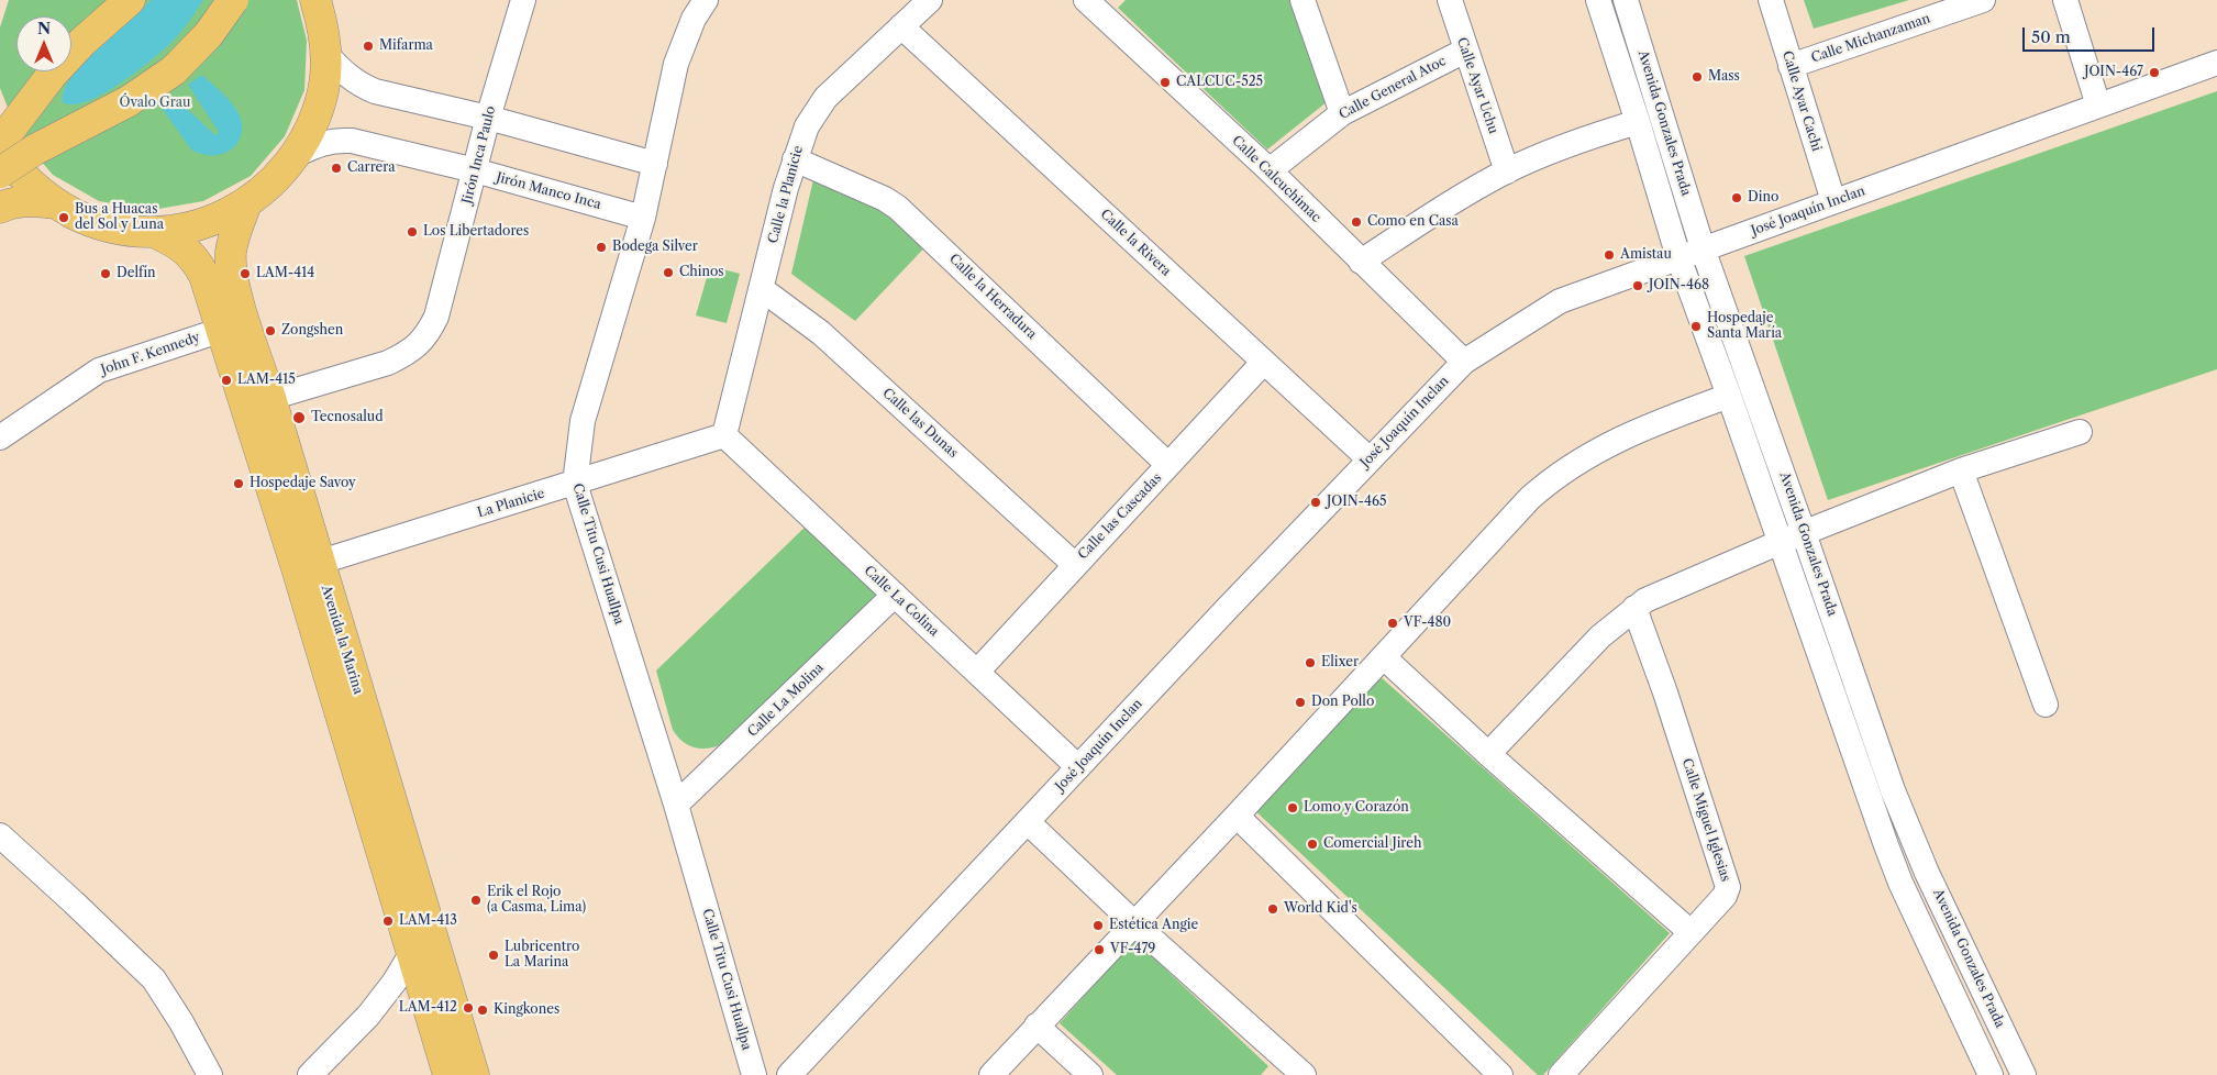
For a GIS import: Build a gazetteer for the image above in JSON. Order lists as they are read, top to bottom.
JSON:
{
  "streets": {
    "main road": ["Avenida la Marina"],
    "street": [
      "Calle Michanzaman",
      "Calle Ayar Uchu",
      "Calle General Atoc",
      "Calle Ayar Cachi",
      "Avenida Gonzales Prada",
      "Jirón Inca Paulo",
      "Calle Calcuchimac",
      "Jirón Manco Inca",
      "Calle la Planicie",
      "José Joaquín Inclan",
      "Calle la Rivera",
      "Calle la Herradura",
      "John F. Kennedy",
      "Calle las Dunas",
      "La Planicie",
      "Calle las Cascadas",
      "Calle Titu Cusi Huallpa",
      "Calle La Colina",
      "Calle La Molina",
      "Calle Miguel Iglesias"
    ]
  },
  "crossings": [
    ["Calle Michanzaman", "Calle Ayar Cachi"],
    ["Calle Ayar Uchu", "Calle General Atoc"],
    ["Calle General Atoc", "Calle Calcuchimac"],
    ["Calle Ayar Cachi", "José Joaquín Inclan"],
    ["Avenida Gonzales Prada", "José Joaquín Inclan"],
    ["Jirón Inca Paulo", "Jirón Manco Inca"],
    ["Jirón Inca Paulo", "Avenida la Marina"],
    ["Calle Calcuchimac", "José Joaquín Inclan"],
    ["Jirón Manco Inca", "Calle Titu Cusi Huallpa"],
    ["Calle la Planicie", "Calle la Rivera"],
    ["Calle la Planicie", "Calle la Herradura"],
    ["Calle la Planicie", "Calle las Dunas"],
    ["Calle la Planicie", "La Planicie"],
    ["Calle la Planicie", "Calle La Colina"],
    ["José Joaquín Inclan", "Calle la Rivera"],
    ["José Joaquín Inclan", "Calle La Colina"],
    ["Calle la Rivera", "Calle las Cascadas"],
    ["Calle la Herradura", "Calle las Cascadas"],
    ["John F. Kennedy", "Avenida la Marina"],
    ["Calle las Dunas", "Calle las Cascadas"],
    ["La Planicie", "Calle Titu Cusi Huallpa"],
    ["La Planicie", "Calle La Colina"],
    ["La Planicie", "Avenida la Marina"],
    ["Calle las Cascadas", "Calle La Colina"],
    ["Calle Titu Cusi Huallpa", "Calle La Molina"],
    ["Calle La Colina", "Calle La Molina"]
  ],
  "parks": ["Óvalo Grau"],
  "places": [
    "Mifarma",
    "JOIN-467",
    "Mass",
    "CALCUC-525",
    "Carrera",
    "Dino",
    "Bus a Huacas del Sol y Luna",
    "Como en Casa",
    "Los Libertadores",
    "Bodega Silver",
    "Amistau",
    "Chinos",
    "Delfín",
    "LAM-414",
    "JOIN-468",
    "Hospedaje Santa María",
    "Zongshen",
    "LAM-415",
    "Tecnosalud",
    "Hospedaje Savoy",
    "JOIN-465",
    "VF-480",
    "Elixer",
    "Don Pollo",
    "Lomo y Corazón",
    "Comercial Jireh",
    "Erik el Rojo (a Casma, Lima)",
    "World Kid's",
    "LAM-413",
    "Estética Angie",
    "VF-479",
    "Lubricentro La Marina",
    "LAM-412",
    "Kingkones"
  ],
  "scale_bar": "50 m",
  "north": "top"
}
